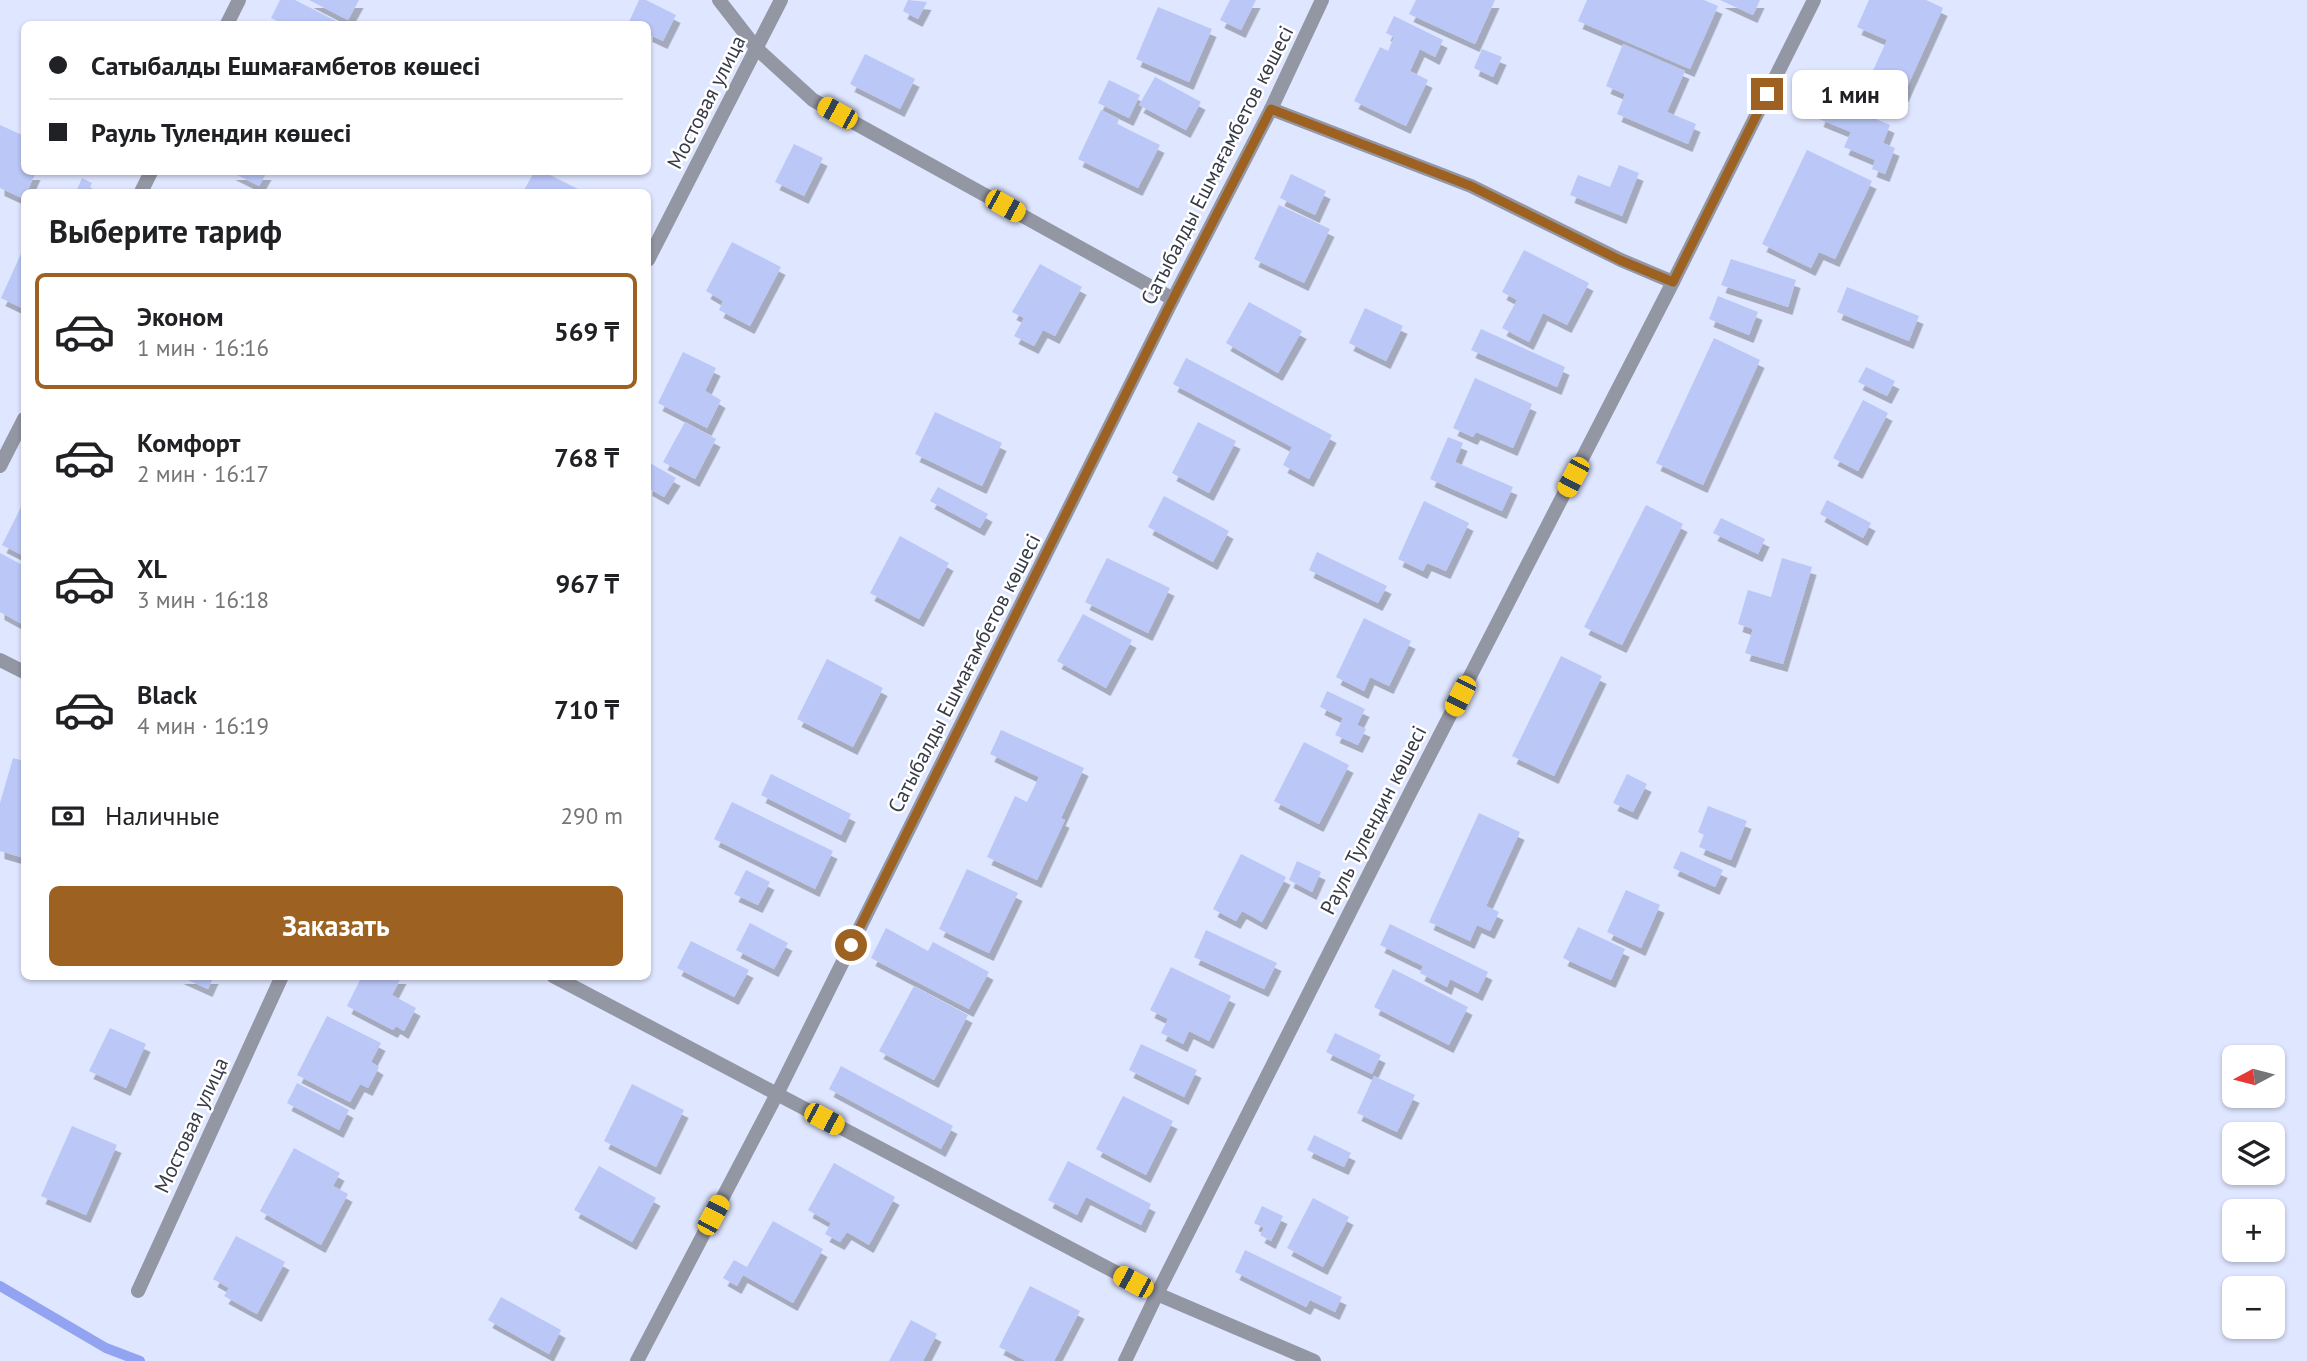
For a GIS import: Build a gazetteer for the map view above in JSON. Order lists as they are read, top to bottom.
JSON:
{
  "streets": {
    "street": ["Мостовая улица", "Сатыбалды Ешмағамбетов көшесі", "Рауль Тулендин көшесі"]
  },
  "north": "left",
  "page": {
    "banner": ["Сатыбалды Ешмағамбетов көшесі", "Рауль Тулендин көшесі"],
    "bubble": "1 мин",
    "heading": "Выберите тариф",
    "list": [
      {
        "name": "Эконом",
        "note": "1 мин · 16:16",
        "value": "569 ₸"
      },
      {
        "name": "Комфорт",
        "note": "2 мин · 16:17",
        "value": "768 ₸"
      },
      {
        "name": "XL",
        "note": "3 мин · 16:18",
        "value": "967 ₸"
      },
      {
        "name": "Black",
        "note": "4 мин · 16:19",
        "value": "710 ₸"
      }
    ],
    "pay": ["Наличные", "290 m"],
    "buttons": "Заказать",
    "map_buttons": ["+", "−"]
  }
}
